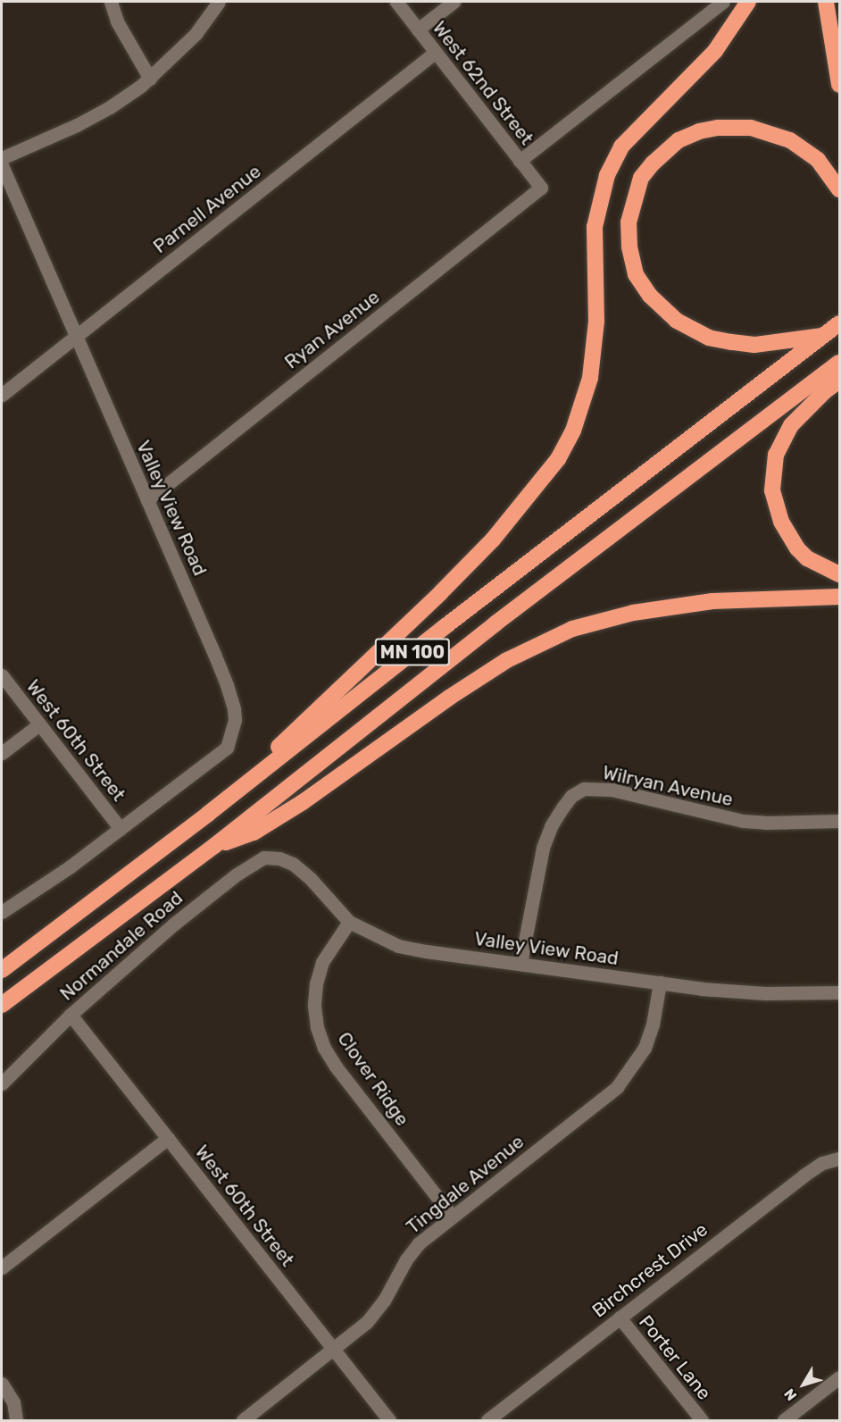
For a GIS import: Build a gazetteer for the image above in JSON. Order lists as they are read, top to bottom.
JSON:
{
  "streets": {
    "highway": ["MN 100"],
    "street": [
      "West 62nd Street",
      "Parnell Avenue",
      "Ryan Avenue",
      "Valley View Road",
      "West 60th Street",
      "Wilryan Avenue",
      "Normandale Road",
      "Clover Ridge",
      "Tingdale Avenue",
      "Birchcrest Drive",
      "Porter Lane"
    ]
  },
  "crossings": [
    ["West 62nd Street", "Parnell Avenue"],
    ["West 62nd Street", "Ryan Avenue"],
    ["Parnell Avenue", "Valley View Road"],
    ["Ryan Avenue", "Valley View Road"],
    ["Valley View Road", "West 60th Street"],
    ["Valley View Road", "Wilryan Avenue"],
    ["Valley View Road", "Normandale Road"],
    ["Valley View Road", "Clover Ridge"],
    ["Valley View Road", "Tingdale Avenue"],
    ["West 60th Street", "Normandale Road"],
    ["West 60th Street", "Tingdale Avenue"],
    ["Clover Ridge", "Tingdale Avenue"],
    ["Birchcrest Drive", "Porter Lane"]
  ],
  "north": "bottom left"
}
